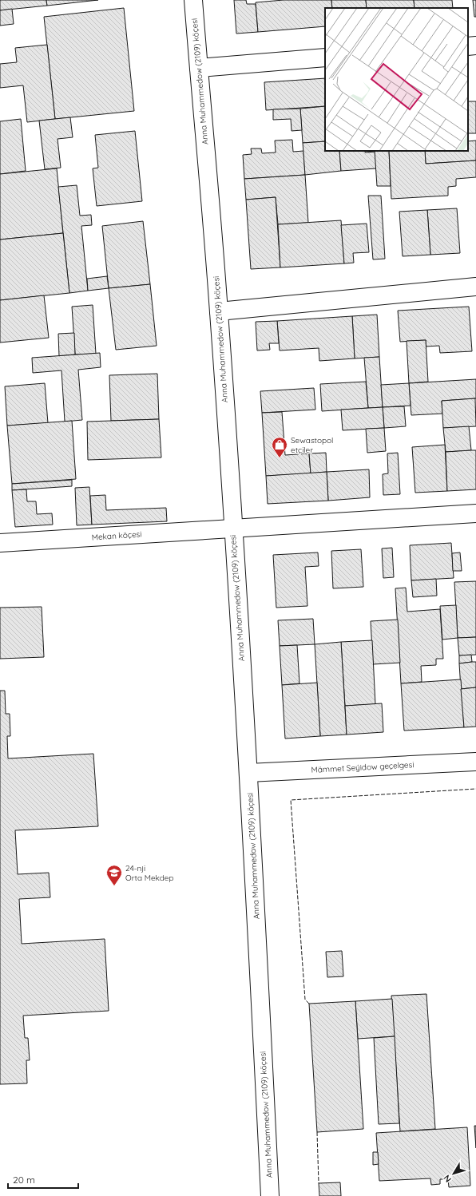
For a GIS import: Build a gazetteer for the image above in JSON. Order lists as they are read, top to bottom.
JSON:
{
  "streets": {
    "street": ["Anna Muhammedow (2109) köçesi", "Mekan köçesi", "Mämmet Seýidow geçelgesi"]
  },
  "crossings": [
    ["Anna Muhammedow (2109) köçesi", "Mekan köçesi"],
    ["Anna Muhammedow (2109) köçesi", "Mämmet Seýidow geçelgesi"]
  ],
  "places": {
    "shop": ["Sewastopol etçiler"],
    "school or university": ["24-nji Orta Mekdep"]
  },
  "scale_bar": "20 m",
  "north": "bottom left"
}
